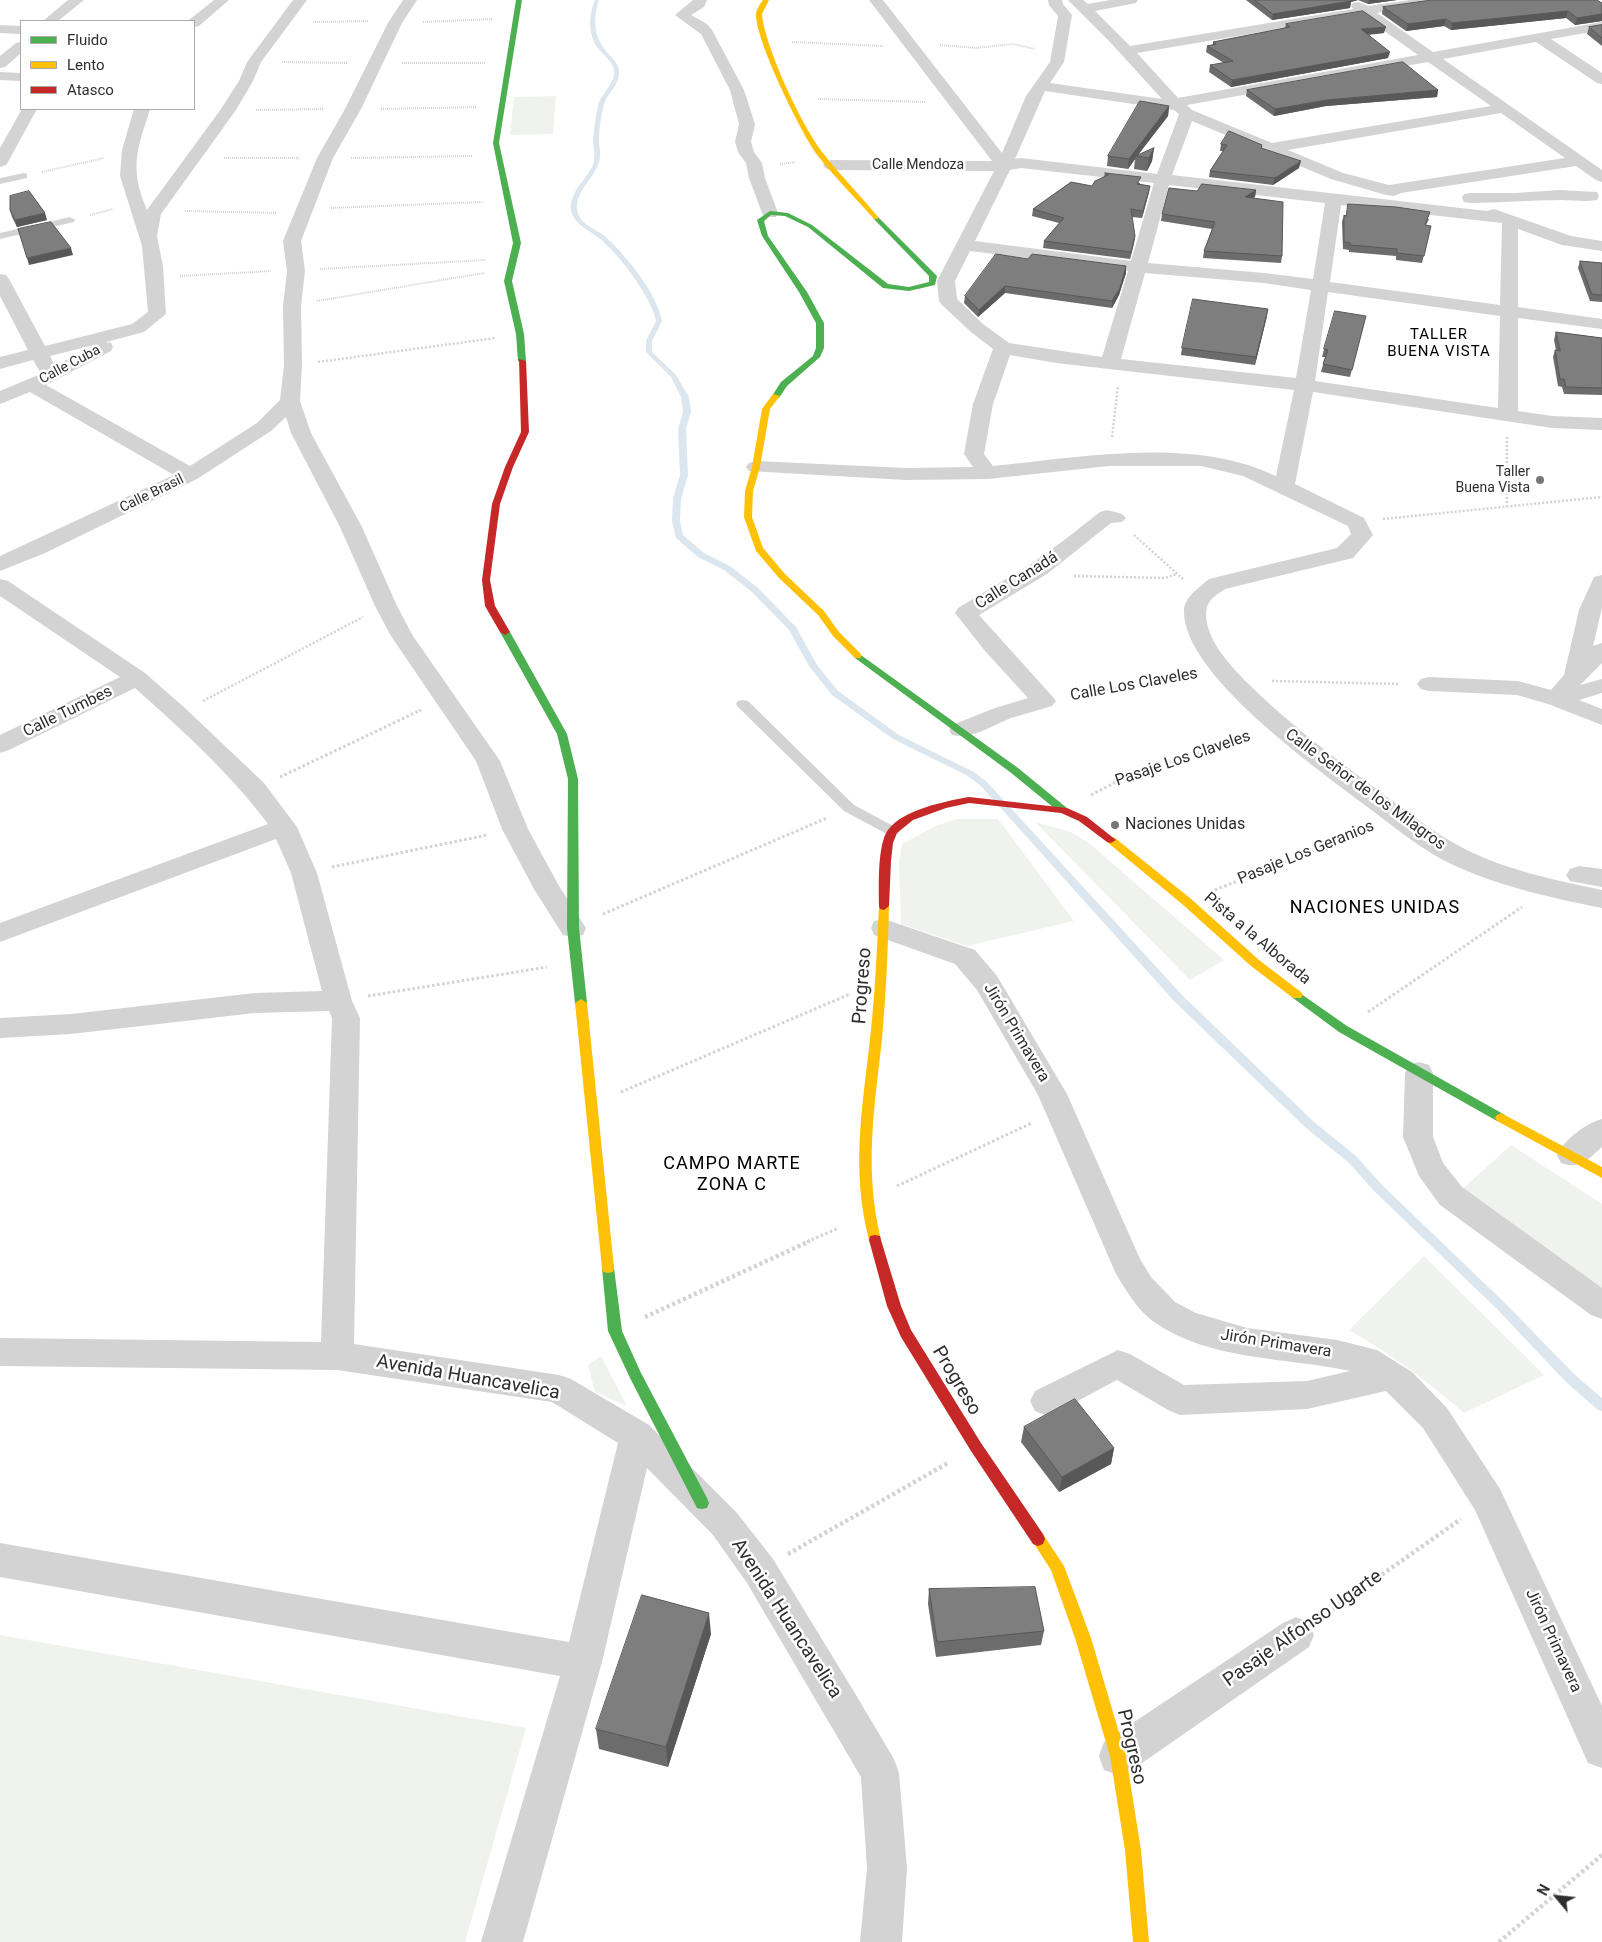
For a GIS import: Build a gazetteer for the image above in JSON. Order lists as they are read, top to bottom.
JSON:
{
  "streets": {
    "street": [
      "Calle Mendoza",
      "Calle Cuba",
      "Calle Brasil",
      "Calle Canadá",
      "Calle Tumbes",
      "Calle Señor de los Milagros",
      "Pista a la Alborada",
      "Progreso",
      "Jirón Primavera",
      "Avenida Huancavelica",
      "Pasaje Alfonso Ugarte"
    ],
    "path": ["Calle Los Claveles", "Pasaje Los Claveles", "Pasaje Los Geranios"]
  },
  "crossings": [
    ["Calle Canadá", "Calle Los Claveles"],
    ["Calle Los Claveles", "Calle Señor de los Milagros"],
    ["Pasaje Los Claveles", "Calle Señor de los Milagros"],
    ["Pasaje Los Claveles", "Pista a la Alborada"],
    ["Calle Señor de los Milagros", "Pasaje Los Geranios"],
    ["Pasaje Los Geranios", "Pista a la Alborada"],
    ["Pista a la Alborada", "Progreso"],
    ["Progreso", "Jirón Primavera"],
    ["Progreso", "Pasaje Alfonso Ugarte"],
    ["Jirón Primavera", "Pasaje Alfonso Ugarte"]
  ],
  "districts": ["TALLER BUENA VISTA", "NACIONES UNIDAS", "CAMPO MARTE ZONA C"],
  "places": ["Taller Buena Vista", "Naciones Unidas"],
  "legend": ["Fluido", "Lento", "Atasco"],
  "north": "top left"
}
